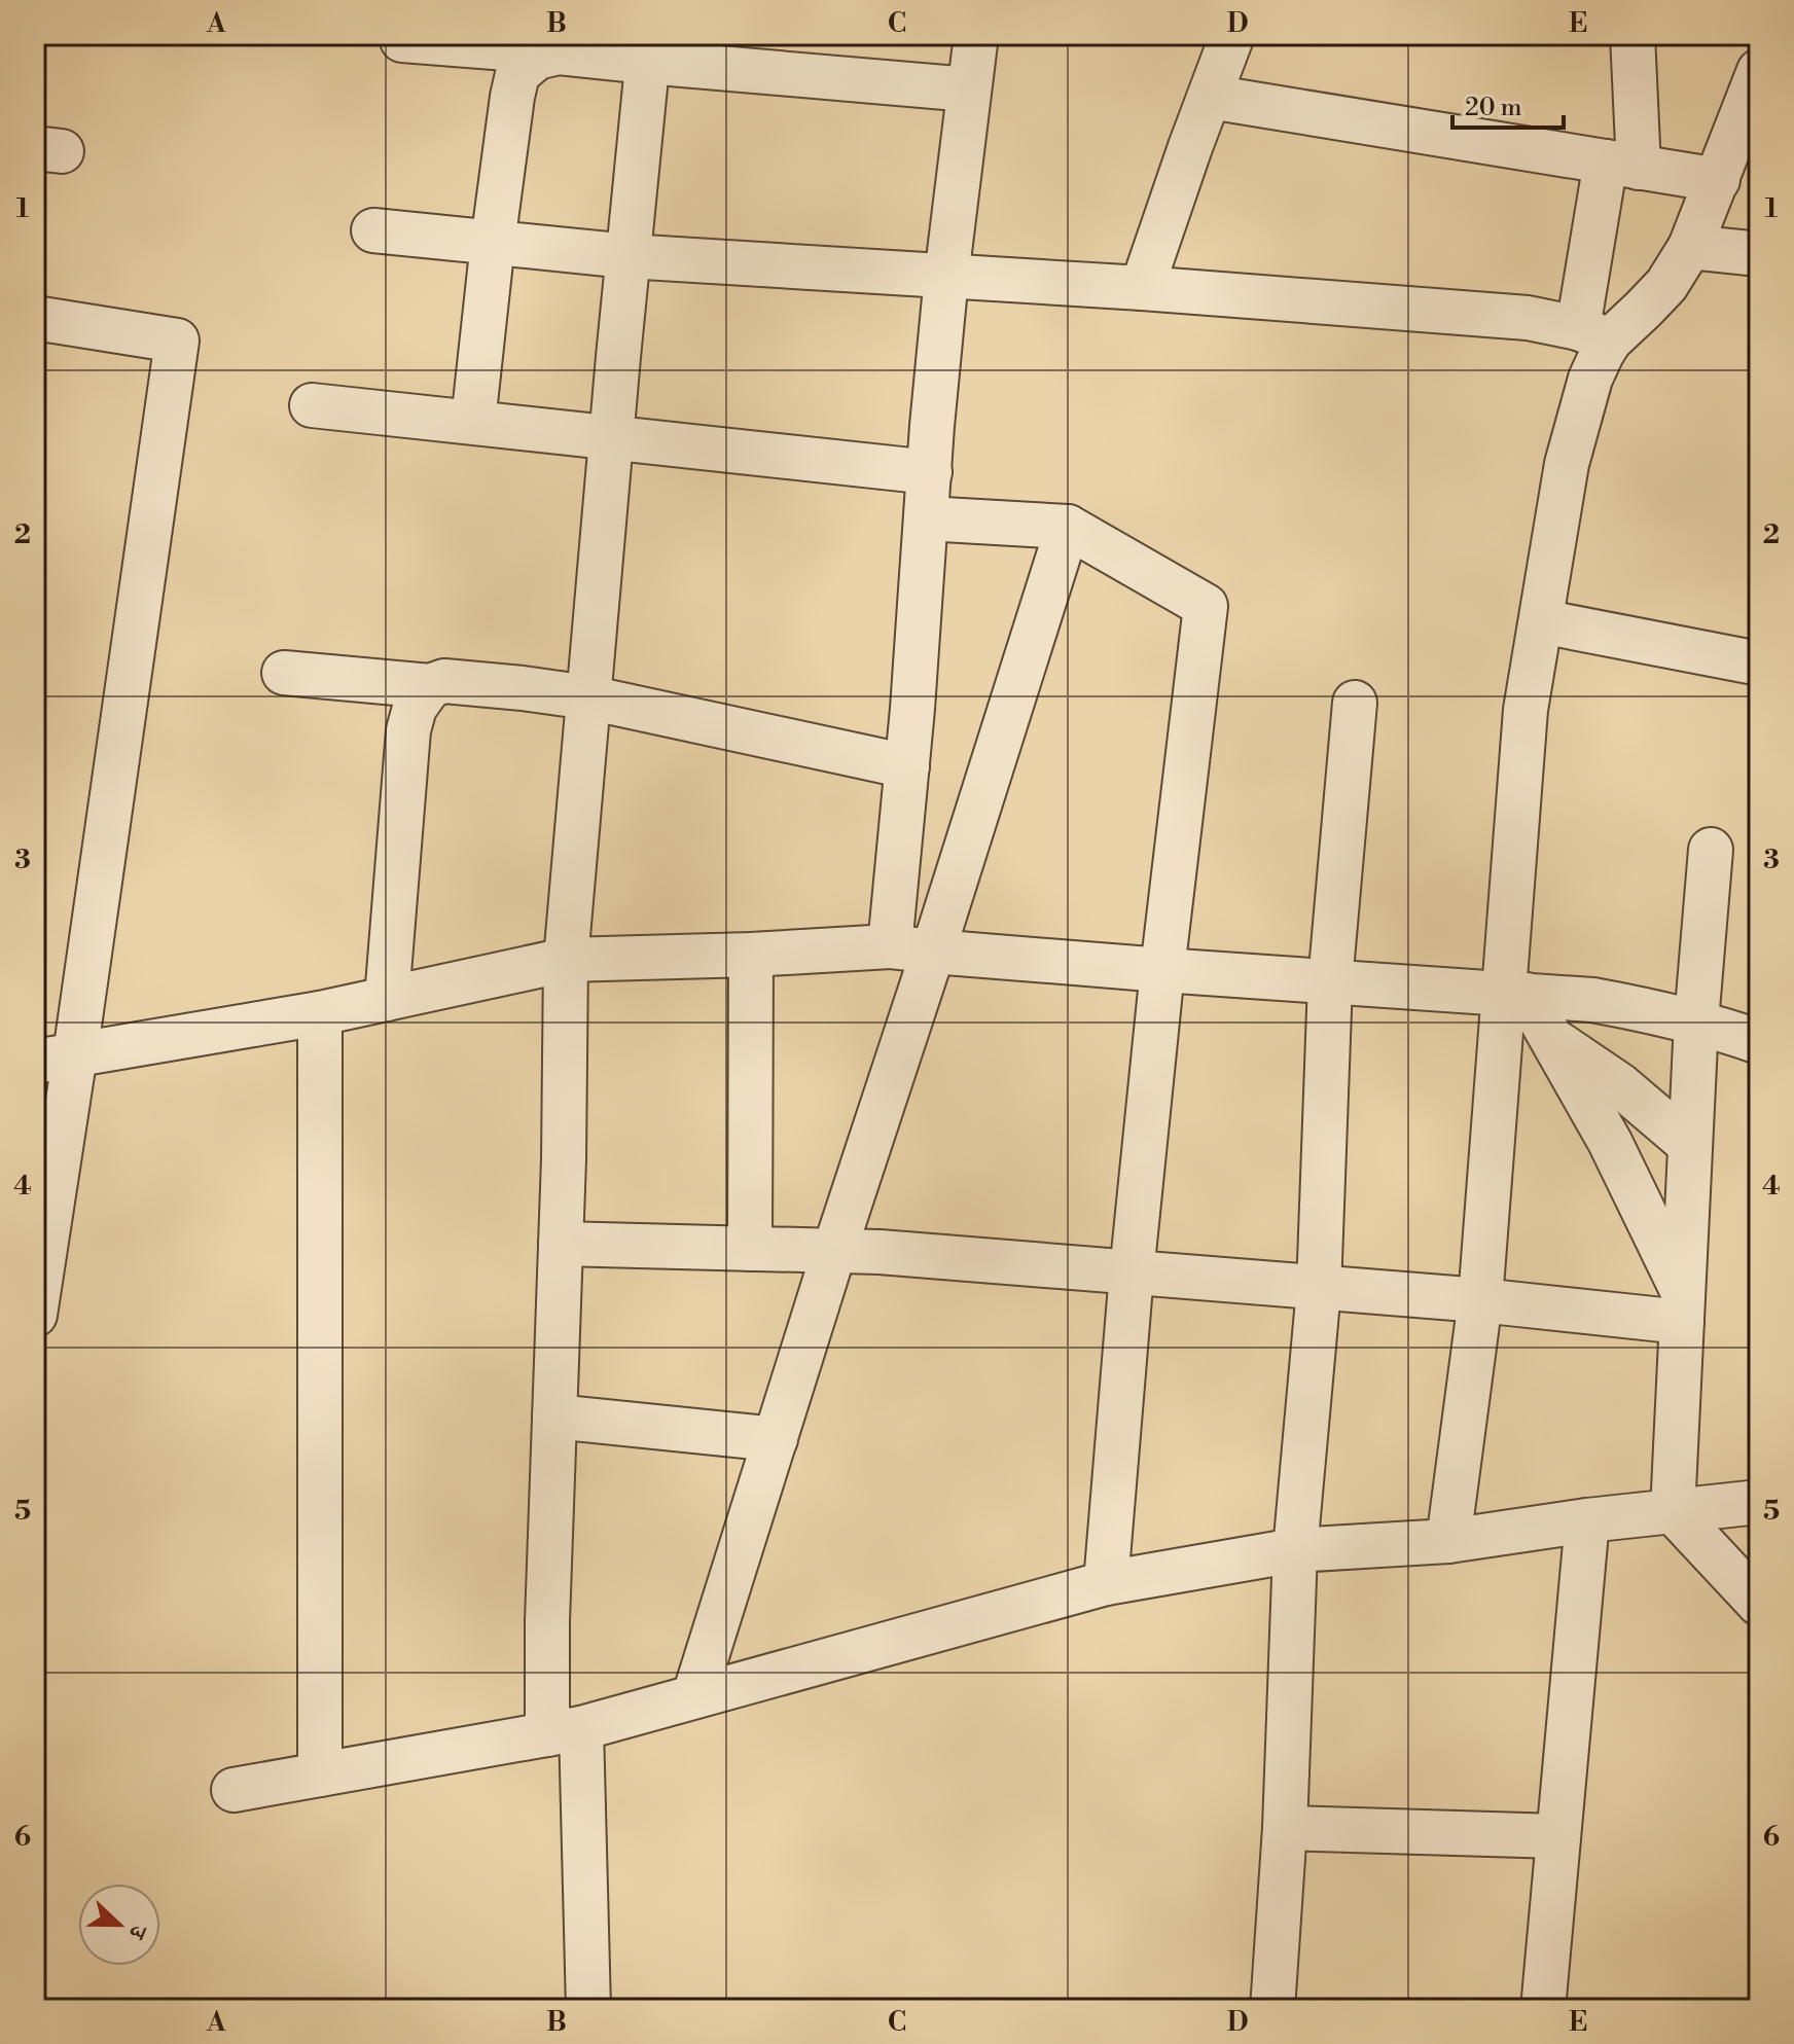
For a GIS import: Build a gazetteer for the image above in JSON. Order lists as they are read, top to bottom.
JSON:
{
  "scale_bar": "20 m",
  "north": "right",
  "grid": {
    "columns": [
      "A",
      "B",
      "C",
      "D",
      "E"
    ],
    "rows": [
      "1",
      "2",
      "3",
      "4",
      "5",
      "6"
    ]
  }
}
